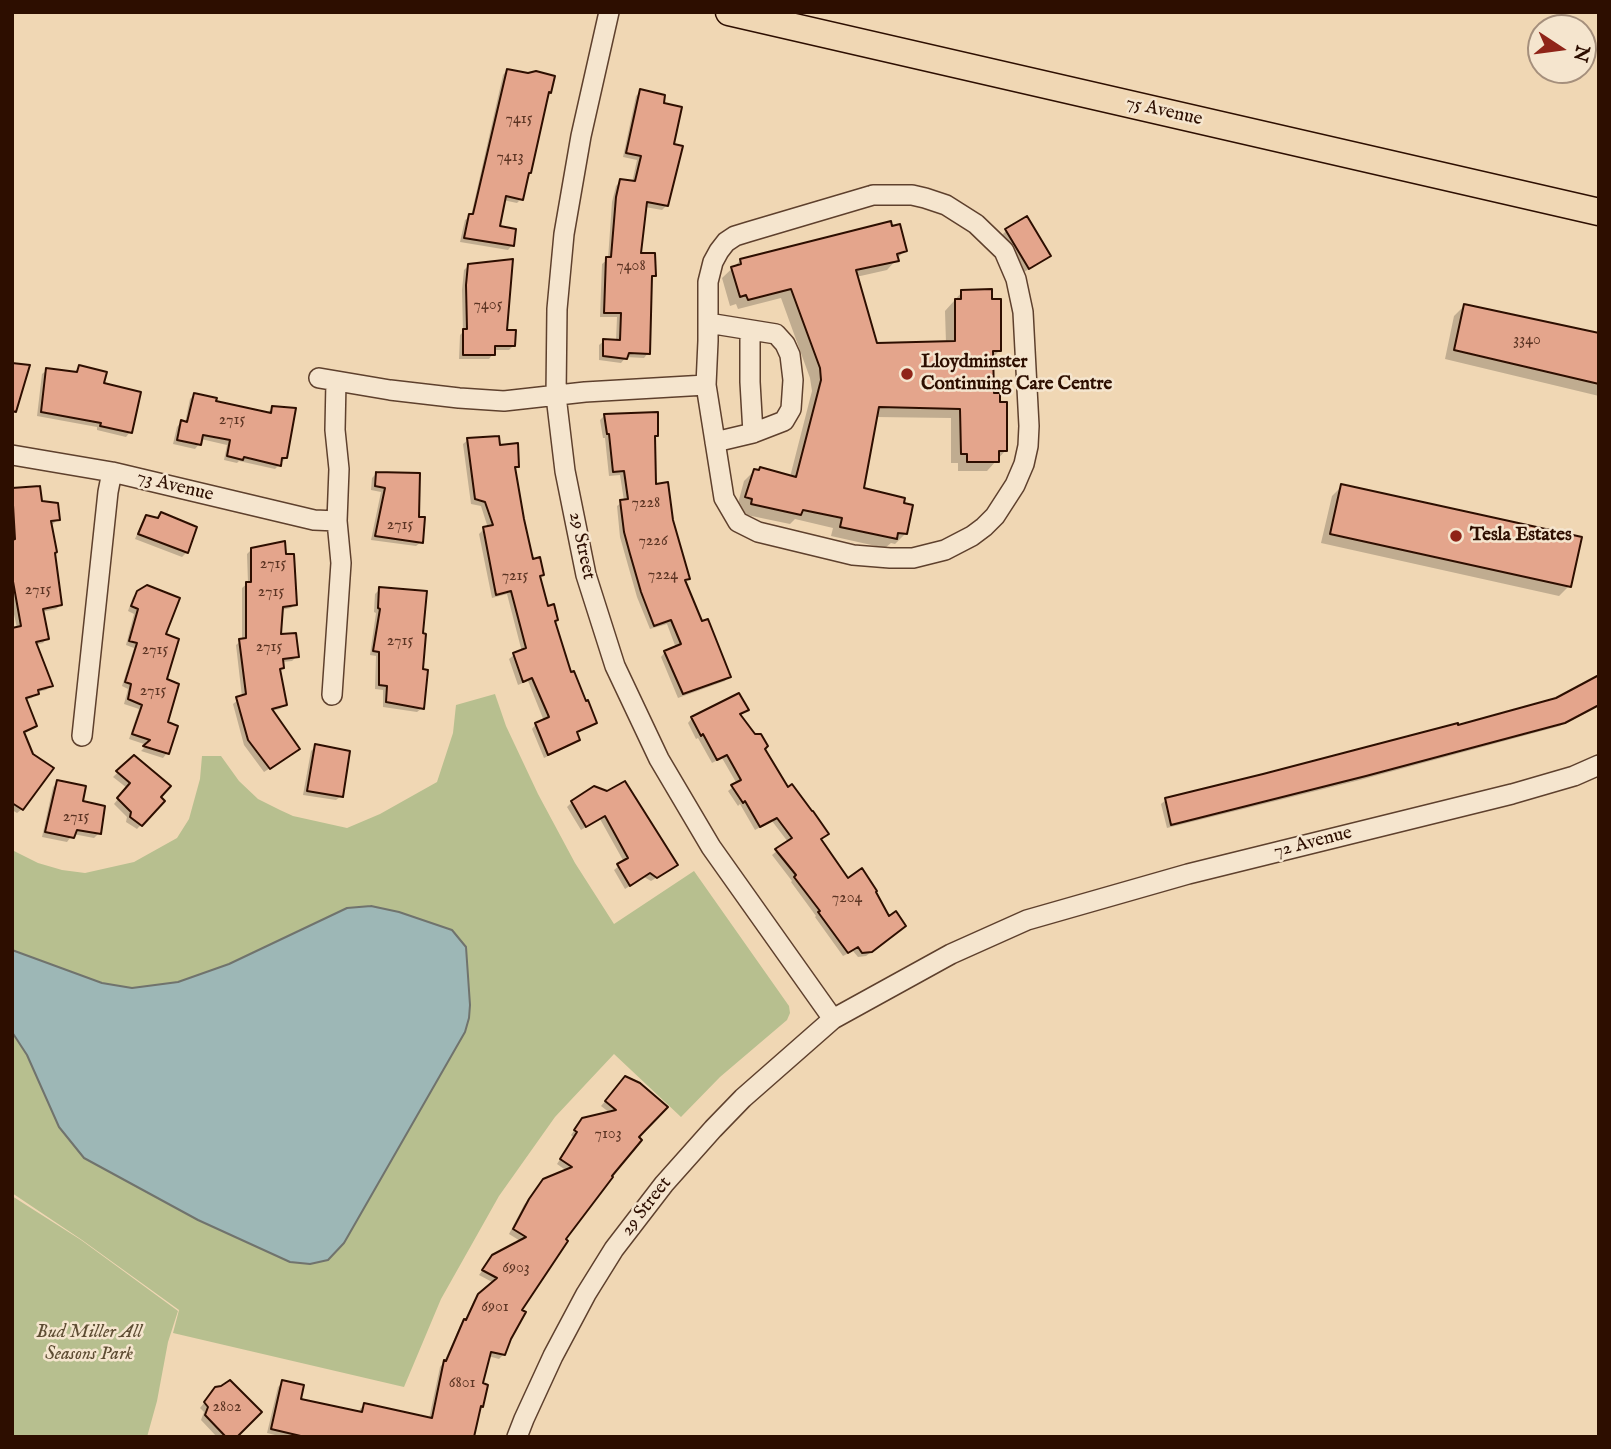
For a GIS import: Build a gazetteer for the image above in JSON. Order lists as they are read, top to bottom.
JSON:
{
  "streets": {
    "main road": ["75 Avenue"],
    "street": ["73 Avenue", "29 Street", "72 Avenue"]
  },
  "crossings": [
    ["29 Street", "72 Avenue"]
  ],
  "parks": ["Bud Miller All Seasons Park"],
  "places": ["Lloydminster Continuing Care Centre", "Tesla Estates"],
  "house_numbers": [
    "7415",
    "7413",
    "7408",
    "7405",
    "3340",
    "2715",
    "7228",
    "2715",
    "7226",
    "2715",
    "7224",
    "7215",
    "2715",
    "2715",
    "2715",
    "2715",
    "2715",
    "2715",
    "2715",
    "7204",
    "7103",
    "6903",
    "6901",
    "6801",
    "2802"
  ],
  "north": "right"
}
